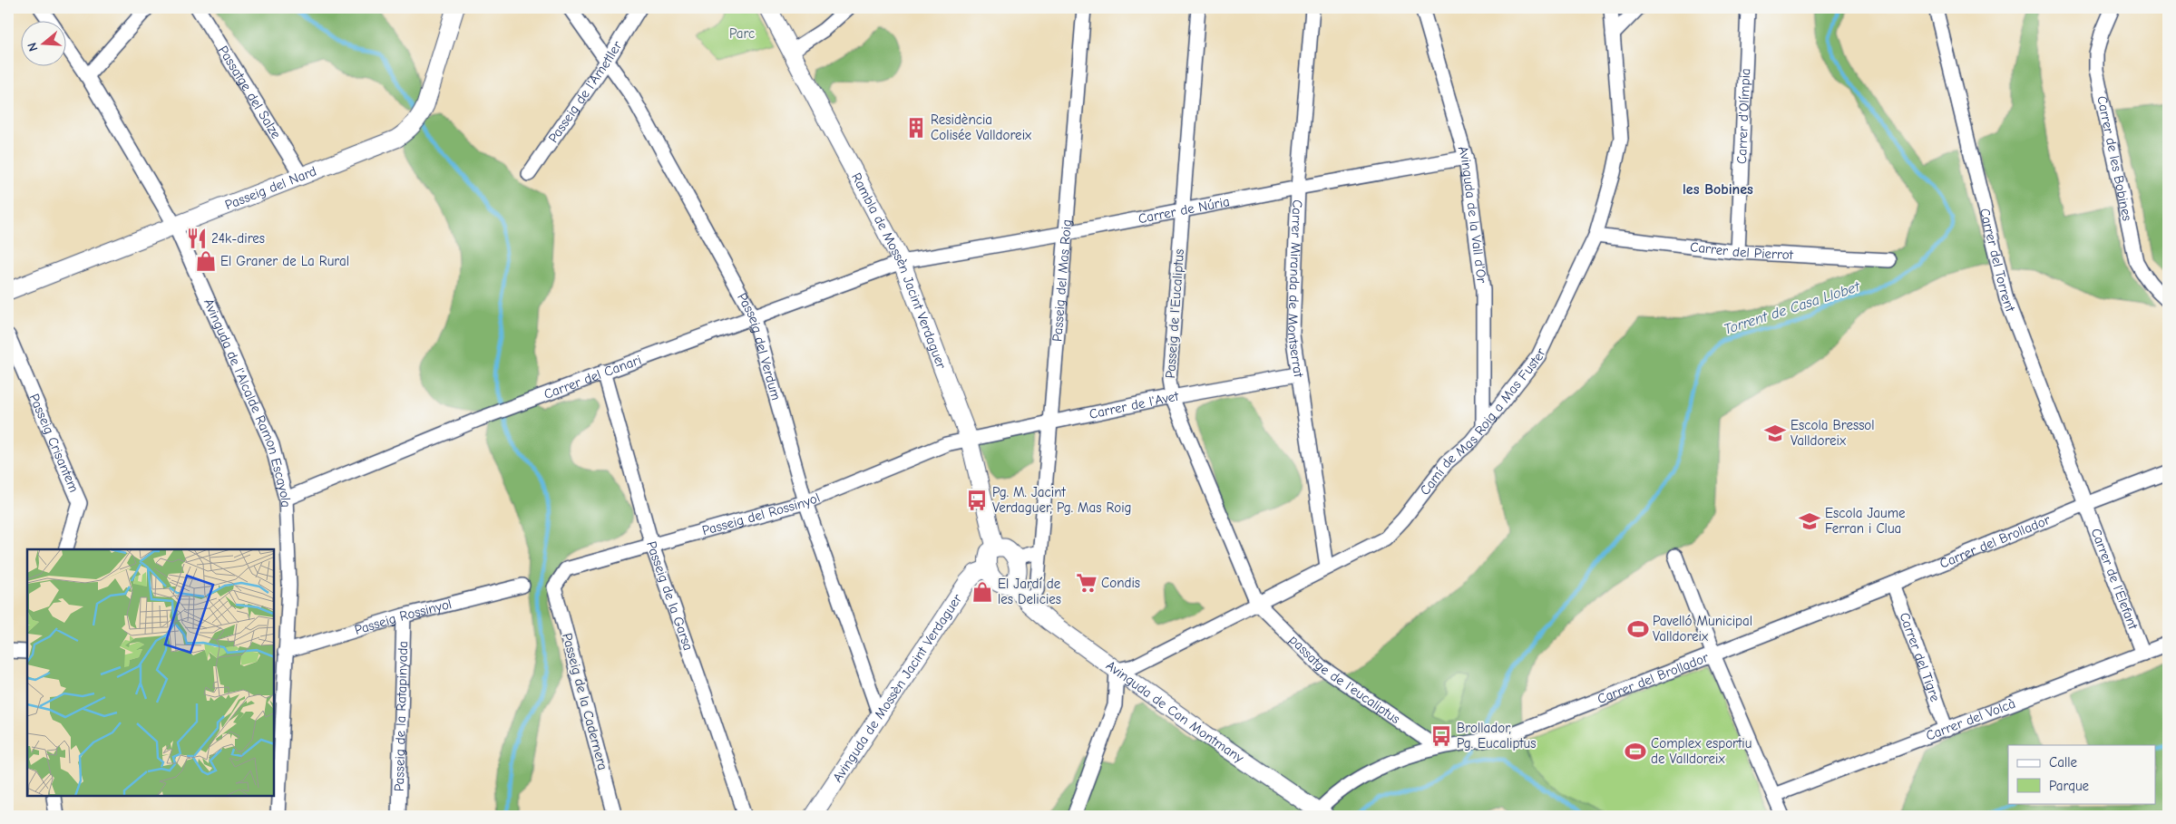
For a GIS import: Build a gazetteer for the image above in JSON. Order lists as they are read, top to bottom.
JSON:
{
  "streets": {
    "street": [
      "Passeig de l'Ametller",
      "Passatge del Salze",
      "Carrer d'Olímpia",
      "Carrer de les Bobines",
      "Passeig del Nard",
      "Carrer de Núria",
      "Avinguda de la Vall d'Or",
      "Carrer del Pierrot",
      "Carrer del Torrent",
      "Rambla de Mossèn Jacint Verdaguer",
      "Passeig del Mas Roig",
      "Carrer Miranda de Montserrat",
      "Passeig de l'Eucaliptus",
      "Passeig del Verdum",
      "Carrer del Canari",
      "Avinguda de l'Alcalde Ramon Escayola",
      "Carrer de l'Avet",
      "Camí de Mas Roig a Mas Fuster",
      "Passeig Crisantem",
      "Passeig del Rossinyol",
      "Carrer del Brollador",
      "Carrer de l'Elefant",
      "Passeig de la Garsa",
      "Passeig Rossinyol",
      "Carrer del Tigre",
      "passatge de l'eucaliptus",
      "Avinguda de Mossèn Jacint Verdaguer",
      "Passeig de la Cadernera",
      "Avinguda de Can Montmany",
      "Passeig de la Ratapinyada",
      "Carrer del Volcà"
    ]
  },
  "crossings": [
    ["Passeig de l'Ametller", "Passeig del Verdum"],
    ["Passatge del Salze", "Passeig del Nard"],
    ["Carrer d'Olímpia", "Carrer del Pierrot"],
    ["Passeig del Nard", "Avinguda de l'Alcalde Ramon Escayola"],
    ["Carrer de Núria", "Avinguda de la Vall d'Or"],
    ["Carrer de Núria", "Rambla de Mossèn Jacint Verdaguer"],
    ["Carrer de Núria", "Passeig del Mas Roig"],
    ["Carrer de Núria", "Carrer Miranda de Montserrat"],
    ["Carrer de Núria", "Passeig de l'Eucaliptus"],
    ["Carrer de Núria", "Carrer del Canari"],
    ["Avinguda de la Vall d'Or", "Camí de Mas Roig a Mas Fuster"],
    ["Carrer del Pierrot", "Camí de Mas Roig a Mas Fuster"],
    ["Carrer del Torrent", "Carrer del Brollador"],
    ["Carrer del Torrent", "Carrer de l'Elefant"],
    ["Rambla de Mossèn Jacint Verdaguer", "Carrer del Canari"],
    ["Rambla de Mossèn Jacint Verdaguer", "Carrer de l'Avet"],
    ["Rambla de Mossèn Jacint Verdaguer", "Passeig del Rossinyol"],
    ["Rambla de Mossèn Jacint Verdaguer", "Avinguda de Mossèn Jacint Verdaguer"],
    ["Rambla de Mossèn Jacint Verdaguer", "Avinguda de Can Montmany"],
    ["Passeig del Mas Roig", "Carrer de l'Avet"],
    ["Passeig del Mas Roig", "Avinguda de Can Montmany"],
    ["Carrer Miranda de Montserrat", "Carrer de l'Avet"],
    ["Carrer Miranda de Montserrat", "Camí de Mas Roig a Mas Fuster"],
    ["Passeig de l'Eucaliptus", "Carrer de l'Avet"],
    ["Passeig de l'Eucaliptus", "Camí de Mas Roig a Mas Fuster"],
    ["Passeig de l'Eucaliptus", "passatge de l'eucaliptus"],
    ["Passeig del Verdum", "Carrer del Canari"],
    ["Passeig del Verdum", "Passeig del Rossinyol"],
    ["Passeig del Verdum", "Avinguda de Mossèn Jacint Verdaguer"],
    ["Carrer del Canari", "Avinguda de l'Alcalde Ramon Escayola"],
    ["Carrer del Canari", "Passeig de la Garsa"],
    ["Avinguda de l'Alcalde Ramon Escayola", "Passeig Rossinyol"],
    ["Carrer de l'Avet", "Passeig del Rossinyol"],
    ["Camí de Mas Roig a Mas Fuster", "passatge de l'eucaliptus"],
    ["Camí de Mas Roig a Mas Fuster", "Avinguda de Can Montmany"],
    ["Passeig del Rossinyol", "Passeig de la Garsa"],
    ["Passeig del Rossinyol", "Passeig de la Cadernera"],
    ["Carrer del Brollador", "Carrer de l'Elefant"],
    ["Carrer del Brollador", "Carrer del Tigre"],
    ["Carrer del Brollador", "passatge de l'eucaliptus"],
    ["Carrer del Brollador", "Avinguda de Can Montmany"],
    ["Carrer de l'Elefant", "Carrer del Volcà"],
    ["Passeig Rossinyol", "Passeig de la Ratapinyada"],
    ["Carrer del Tigre", "Carrer del Volcà"],
    ["Avinguda de Mossèn Jacint Verdaguer", "Avinguda de Can Montmany"]
  ],
  "districts": ["les Bobines"],
  "water": ["Torrent de Casa Llobet"],
  "parks": ["Parc"],
  "places": {
    "building": ["Residència Colisée Valldoreix"],
    "restaurant": ["24k-dires"],
    "shop": ["El Graner de La Rural", "El Jardí de les Delicies"],
    "school or university": ["Escola Bressol Valldoreix", "Escola Jaume Ferran i Clua"],
    "bus stop": ["Pg. M. Jacint Verdaguer, Pg. Mas Roig", "Brollador, Pg. Eucaliptus"],
    "supermarket": ["Condis"],
    "sports": ["Pavelló Municipal Valldoreix", "Complex esportiu de Valldoreix"]
  },
  "legend": ["Calle", "Parque"],
  "north": "left"
}
